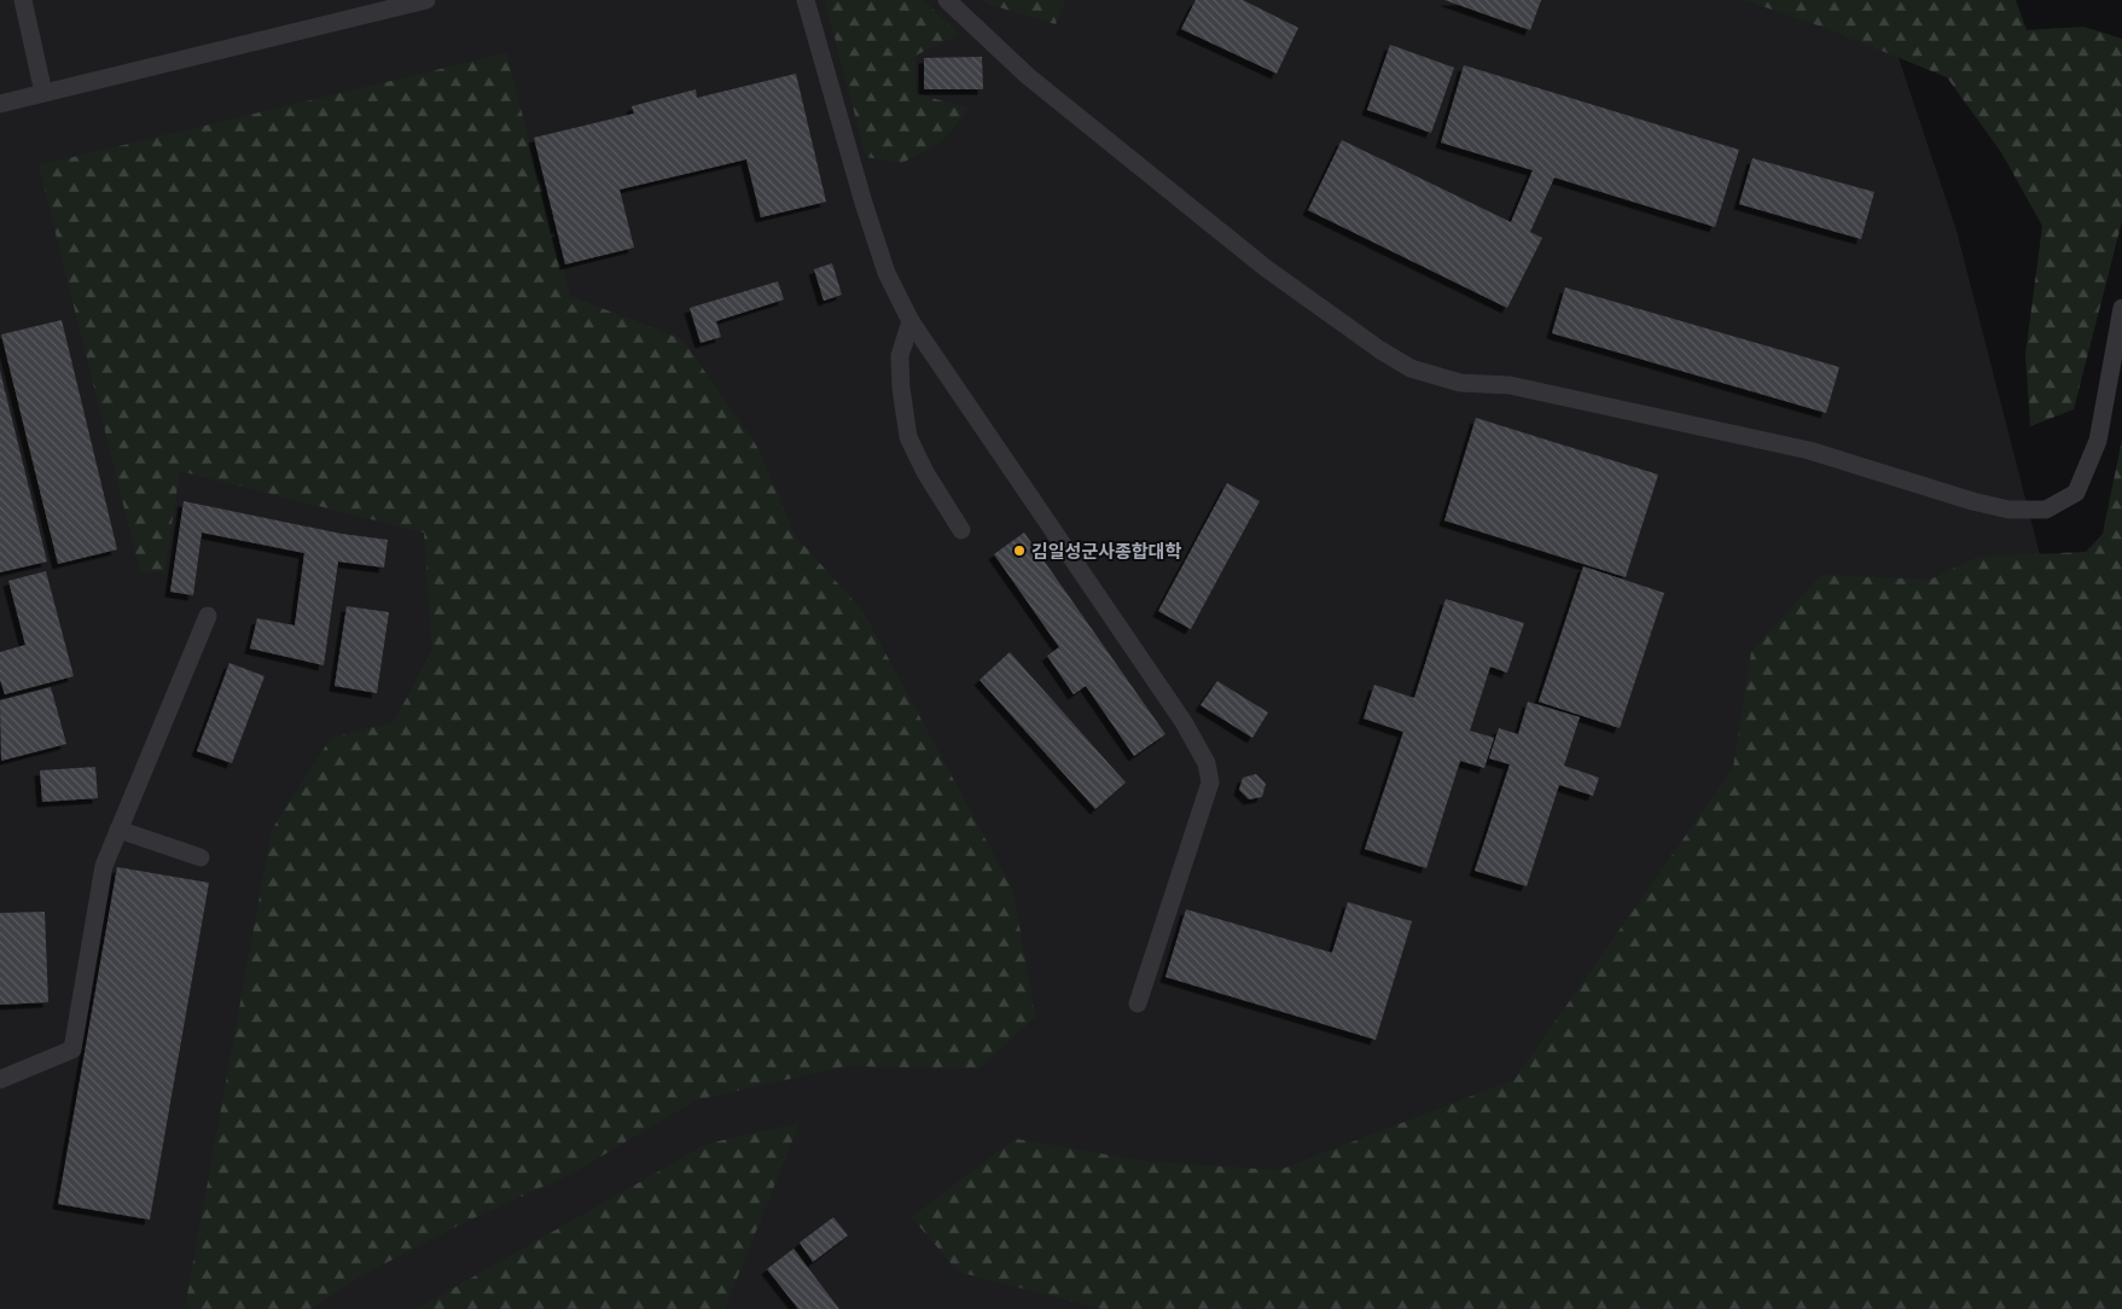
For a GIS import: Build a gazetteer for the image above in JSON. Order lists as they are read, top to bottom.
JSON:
{
  "places": ["김일성군사종합대학"]
}
